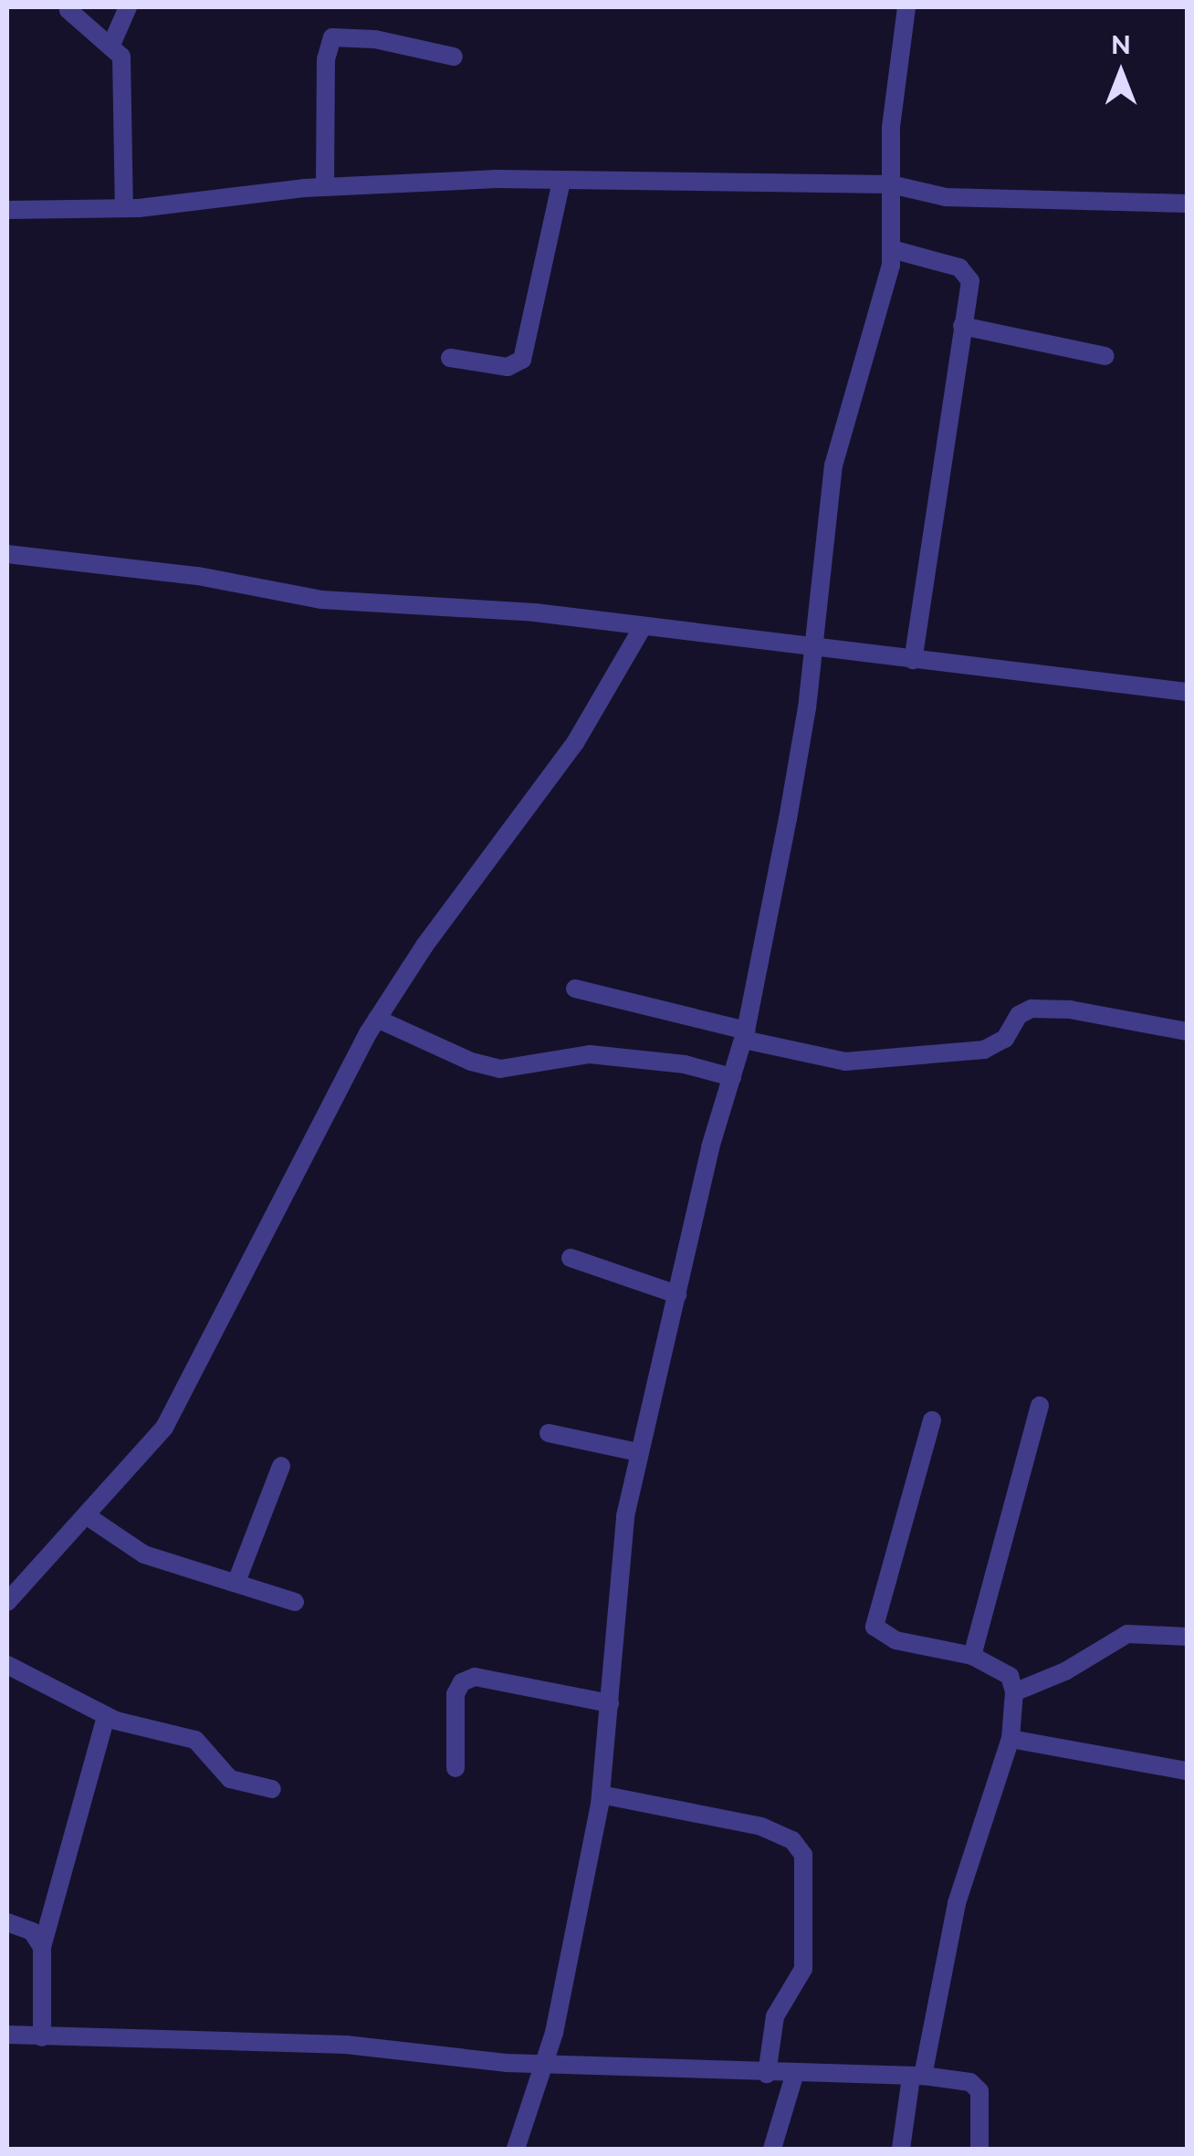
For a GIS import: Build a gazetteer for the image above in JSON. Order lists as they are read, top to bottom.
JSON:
{
  "north": "top"
}
